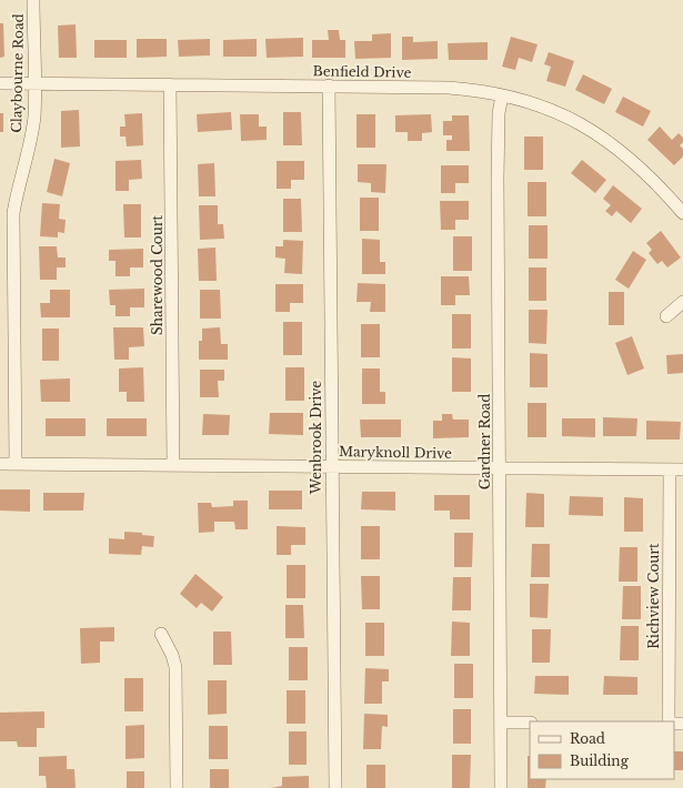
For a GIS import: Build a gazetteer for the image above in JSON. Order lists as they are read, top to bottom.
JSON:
{
  "streets": {
    "street": [
      "Benfield Drive",
      "Claybourne Road",
      "Sharewood Court",
      "Wenbrook Drive",
      "Gardner Road",
      "Maryknoll Drive",
      "Richview Court"
    ]
  },
  "crossings": [
    ["Benfield Drive", "Claybourne Road"],
    ["Benfield Drive", "Sharewood Court"],
    ["Benfield Drive", "Wenbrook Drive"],
    ["Benfield Drive", "Gardner Road"],
    ["Claybourne Road", "Maryknoll Drive"],
    ["Sharewood Court", "Maryknoll Drive"],
    ["Wenbrook Drive", "Maryknoll Drive"],
    ["Gardner Road", "Maryknoll Drive"],
    ["Maryknoll Drive", "Richview Court"]
  ],
  "legend": ["Road", "Building"]
}
